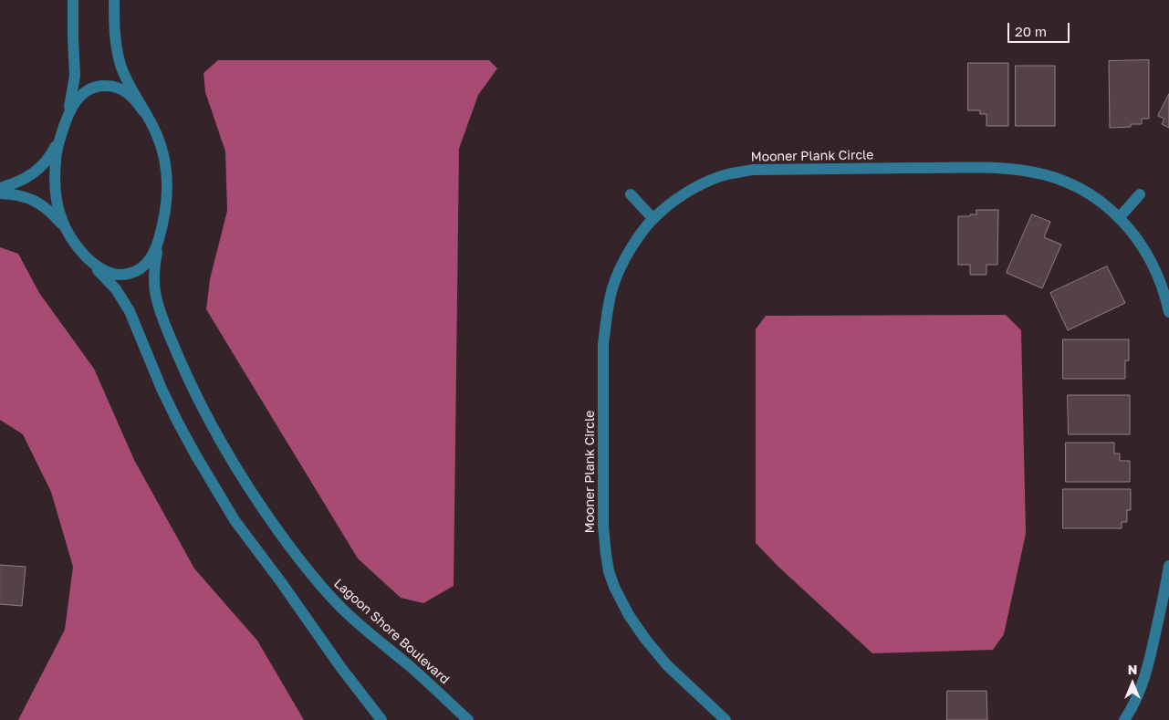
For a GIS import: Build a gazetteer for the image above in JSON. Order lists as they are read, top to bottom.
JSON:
{
  "streets": {
    "street": ["Mooner Plank Circle", "Lagoon Shore Boulevard"]
  },
  "scale_bar": "20 m",
  "north": "top"
}
